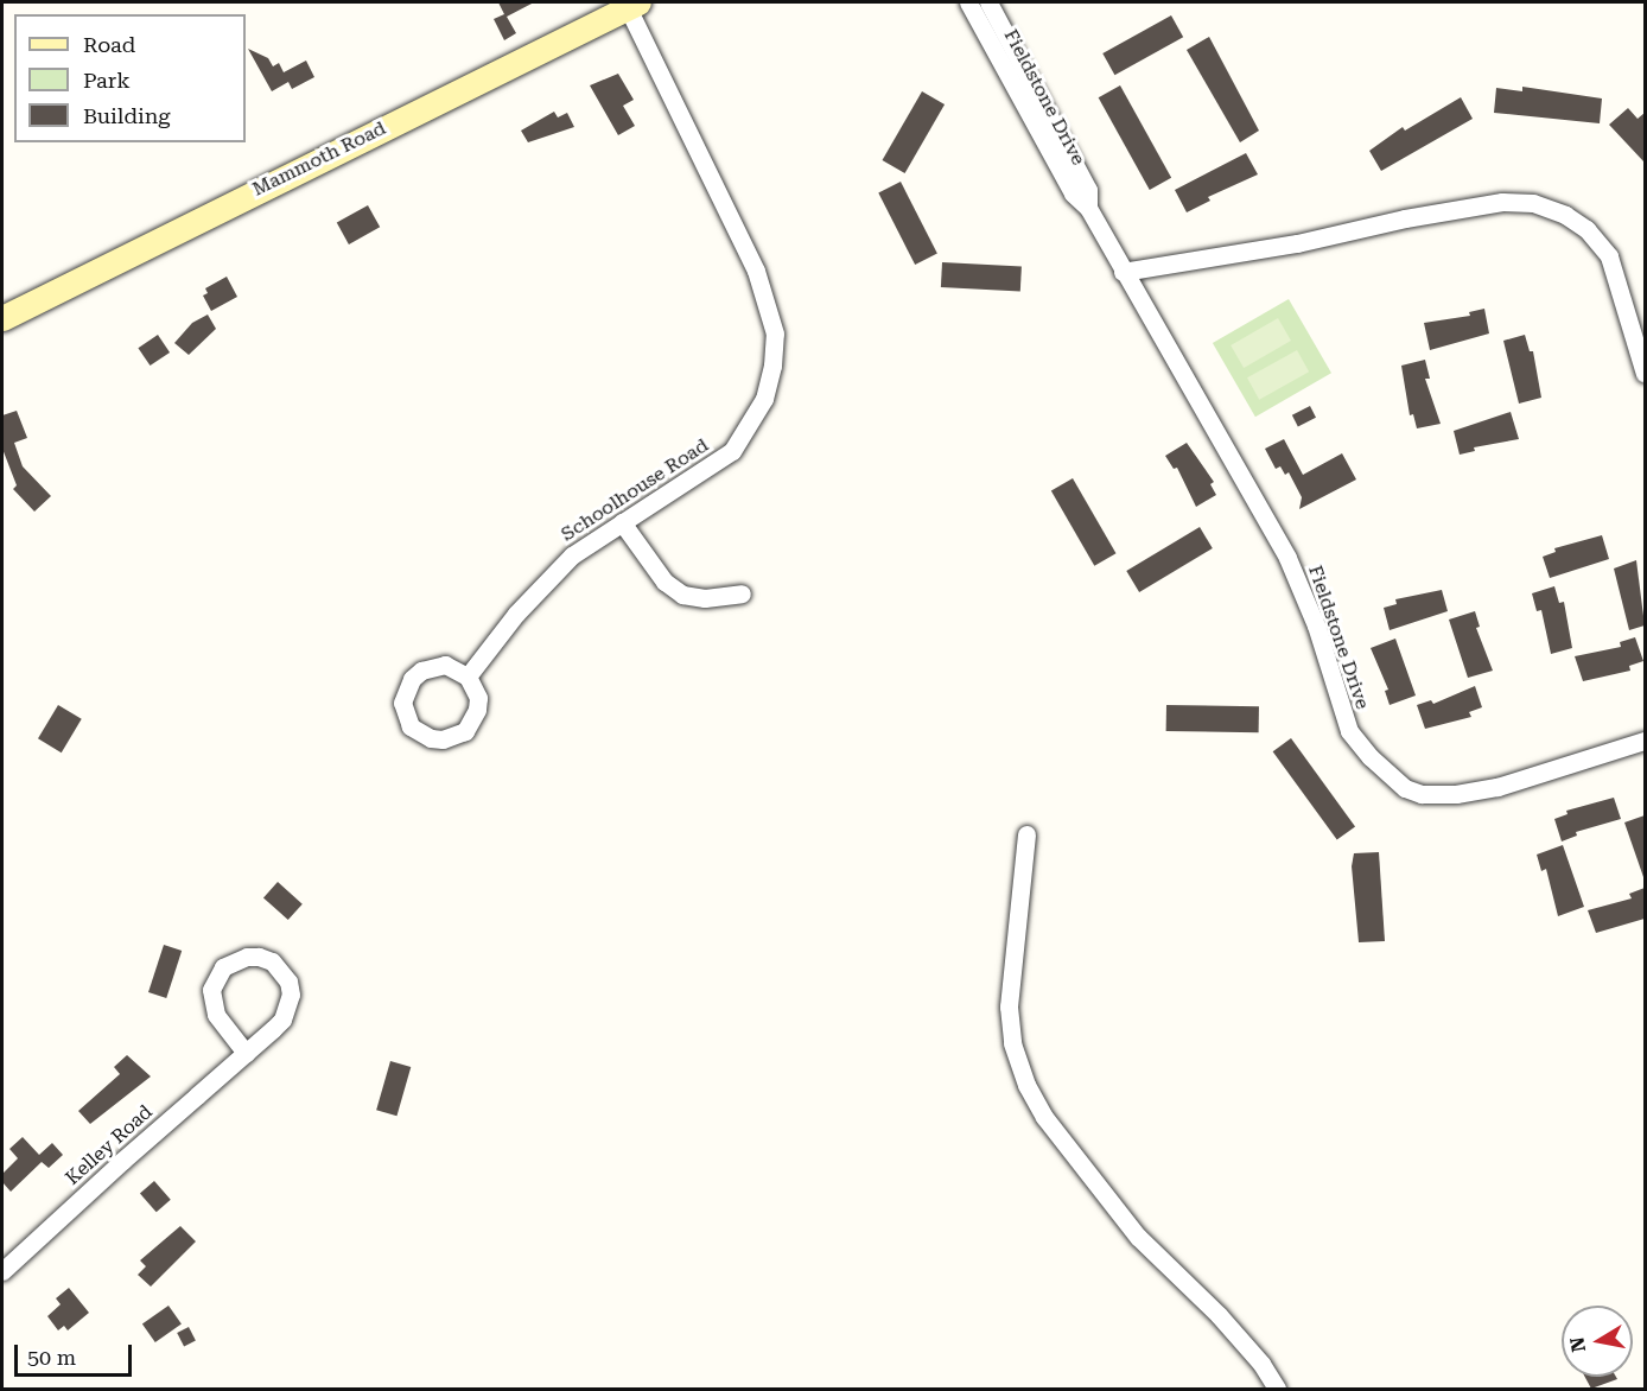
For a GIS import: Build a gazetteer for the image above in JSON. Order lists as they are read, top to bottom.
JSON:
{
  "streets": {
    "main road": ["Mammoth Road"],
    "street": ["Fieldstone Drive", "Schoolhouse Road", "Kelley Road"]
  },
  "crossings": [
    ["Mammoth Road", "Schoolhouse Road"]
  ],
  "legend": ["Road", "Park", "Building"],
  "scale_bar": "50 m",
  "north": "left"
}
